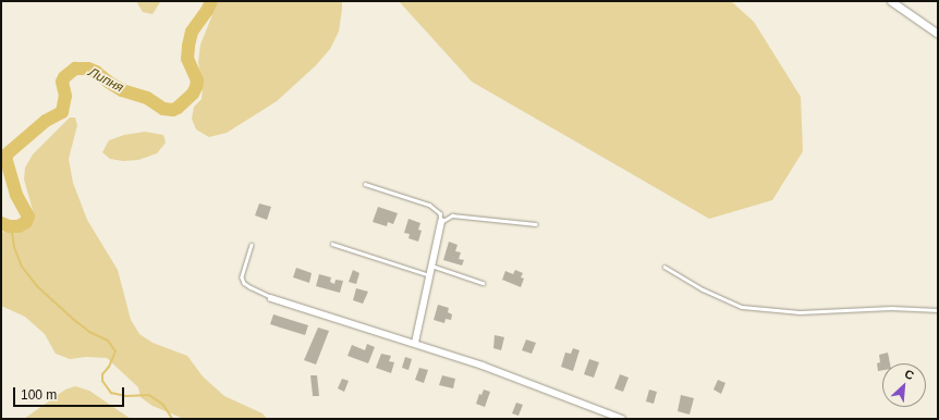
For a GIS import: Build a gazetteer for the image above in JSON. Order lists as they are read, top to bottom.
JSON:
{
  "water": ["Липня"],
  "scale_bar": "100 m",
  "north": "top right"
}
